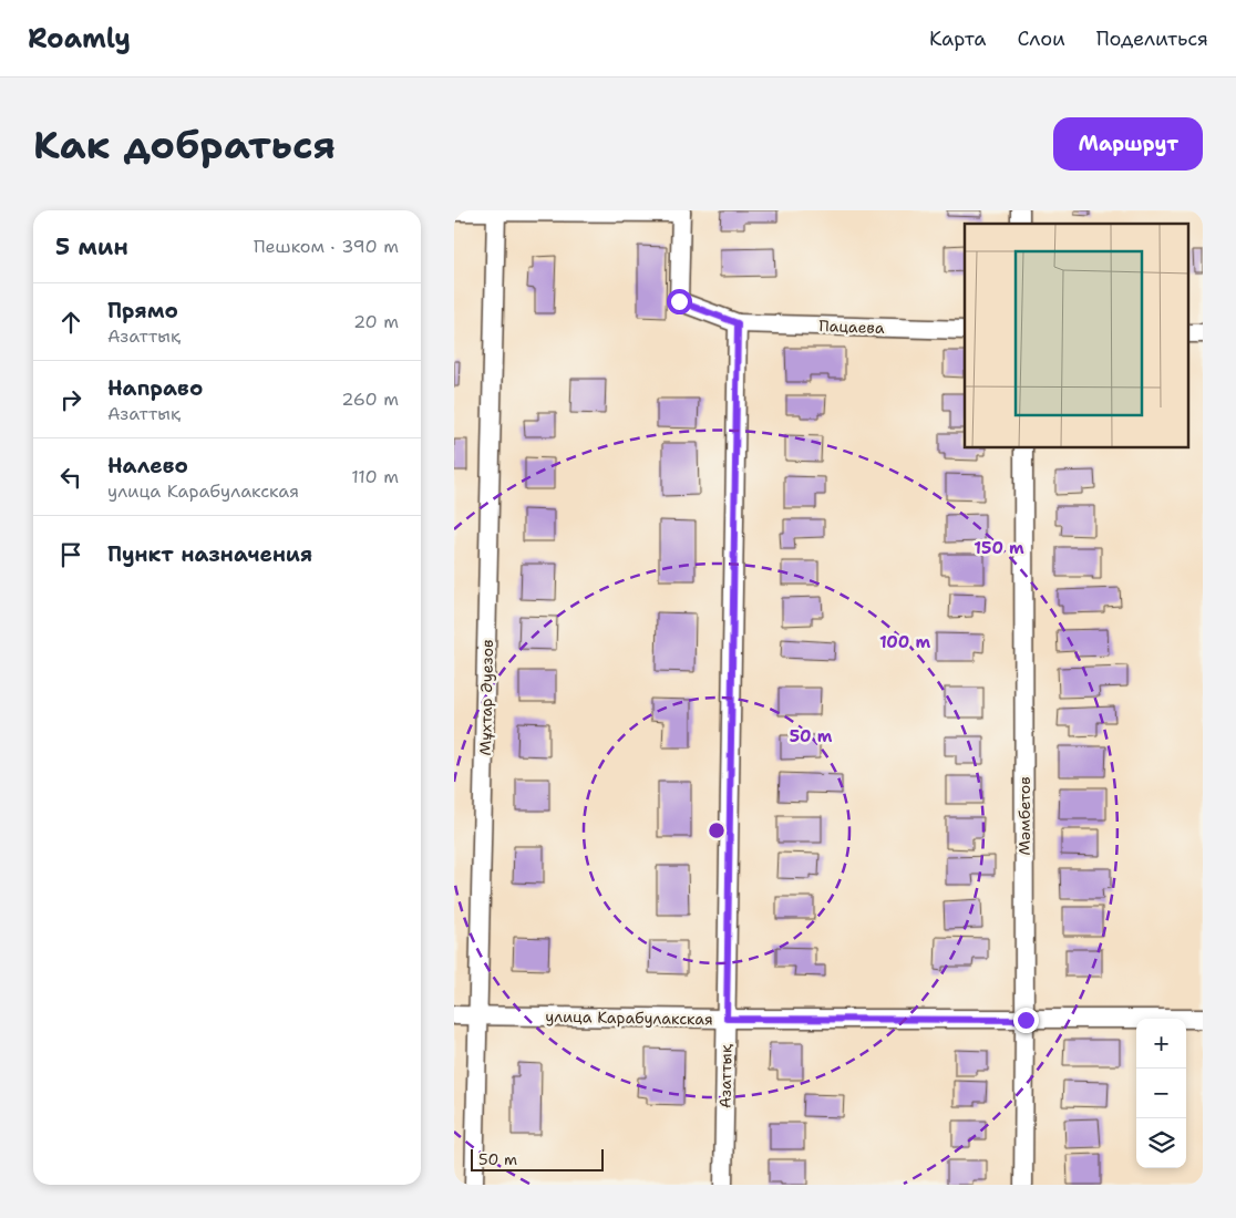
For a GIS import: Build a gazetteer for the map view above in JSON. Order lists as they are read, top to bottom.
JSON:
{
  "streets": {
    "street": [
      "Пацаева",
      "Мұхтар Әуезов",
      "Мәмбетов",
      "улица Карабулакская",
      "Азаттық"
    ]
  },
  "crossings": [
    ["Пацаева", "Азаттық"],
    ["Мұхтар Әуезов", "улица Карабулакская"],
    ["Мәмбетов", "улица Карабулакская"],
    ["улица Карабулакская", "Азаттық"]
  ],
  "scale_bar": "50 m",
  "page": {
    "header": "Roamly",
    "nav": ["Карта", "Слои", "Поделиться"],
    "buttons": "Маршрут",
    "title": "Как добраться",
    "heading": ["5 мин", "Пешком · 390 m"],
    "list": [
      ["Прямо", "Азаттық", "20 m"],
      ["Направо", "Азаттық", "260 m"],
      ["Налево", "улица Карабулакская", "110 m"],
      "Пункт назначения"
    ],
    "map_buttons": ["+", "−"],
    "scale": "50 m"
  },
  "rings": ["150 m", "100 m", "50 m"]
}
